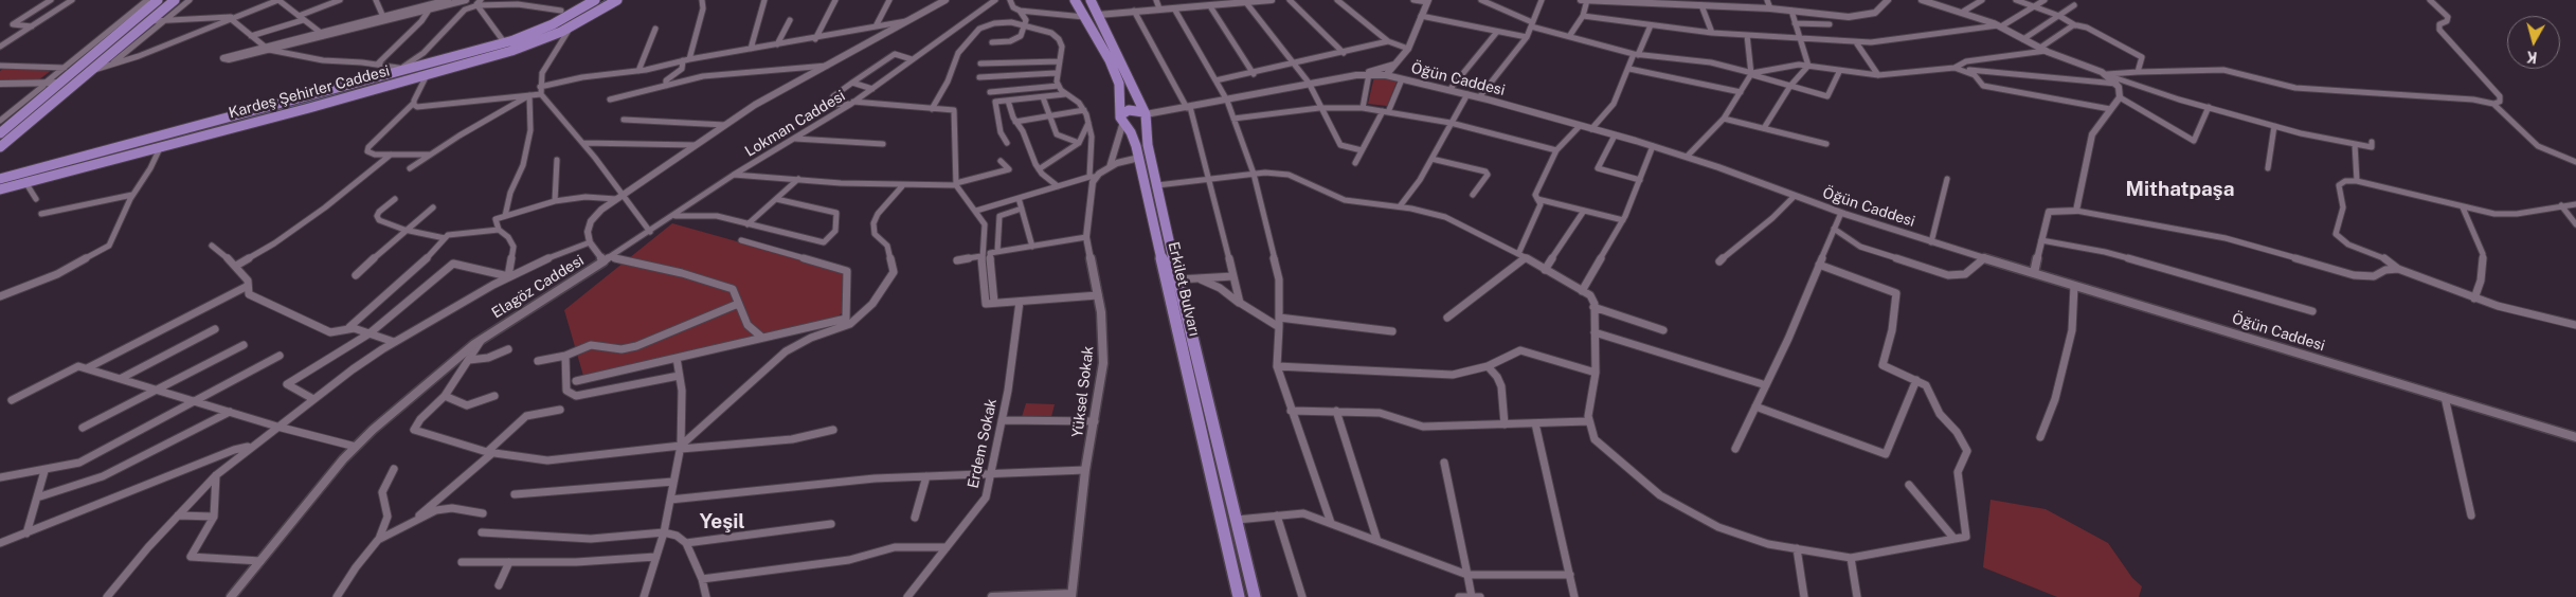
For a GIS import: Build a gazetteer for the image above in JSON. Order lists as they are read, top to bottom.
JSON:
{
  "streets": {
    "main road": ["Kardeş Şehirler Caddesi", "Erkilet Bulvarı"],
    "street": [
      "Öğün Caddesi",
      "Lokman Caddesi",
      "Elagöz Caddesi",
      "Yüksel Sokak",
      "Erdem Sokak"
    ]
  },
  "crossings": [
    ["Öğün Caddesi", "Erkilet Bulvarı"],
    ["Lokman Caddesi", "Elagöz Caddesi"]
  ],
  "districts": ["Mithatpaşa", "Yeşil"],
  "north": "bottom"
}
